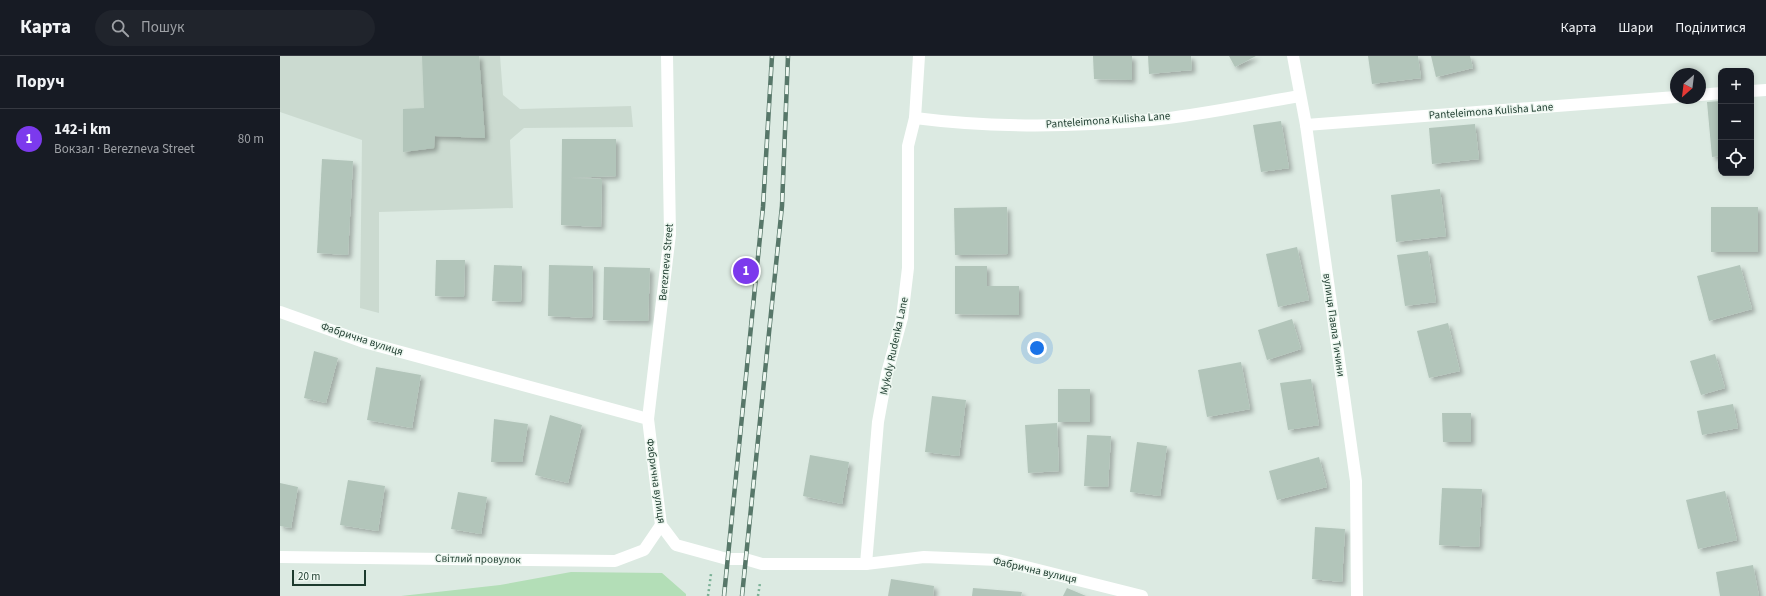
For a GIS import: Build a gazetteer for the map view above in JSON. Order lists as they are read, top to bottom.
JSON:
{
  "streets": {
    "street": [
      "Panteleimona Kulisha Lane",
      "Berezneva Street",
      "вулиця Павла Тичини",
      "Фабрична вулиця",
      "Mykoly Rudenka Lane",
      "Світлий провулок"
    ]
  },
  "crossings": [
    ["Panteleimona Kulisha Lane", "вулиця Павла Тичини"],
    ["Panteleimona Kulisha Lane", "Mykoly Rudenka Lane"],
    ["Berezneva Street", "Фабрична вулиця"],
    ["Фабрична вулиця", "Mykoly Rudenka Lane"],
    ["Фабрична вулиця", "Світлий провулок"]
  ],
  "scale_bar": "20 m",
  "north": "bottom left",
  "page": {
    "header": "Карта",
    "search": "Пошук",
    "nav": ["Карта", "Шари", "Поділитися"],
    "heading": "Поруч",
    "map_buttons": ["+", "−"],
    "list": [
      {
        "mark": "1",
        "name": "142-i km",
        "note": "Вокзал · Berezneva Street",
        "value": "80 m"
      }
    ],
    "pins": "1",
    "scale": "20 m"
  }
}
